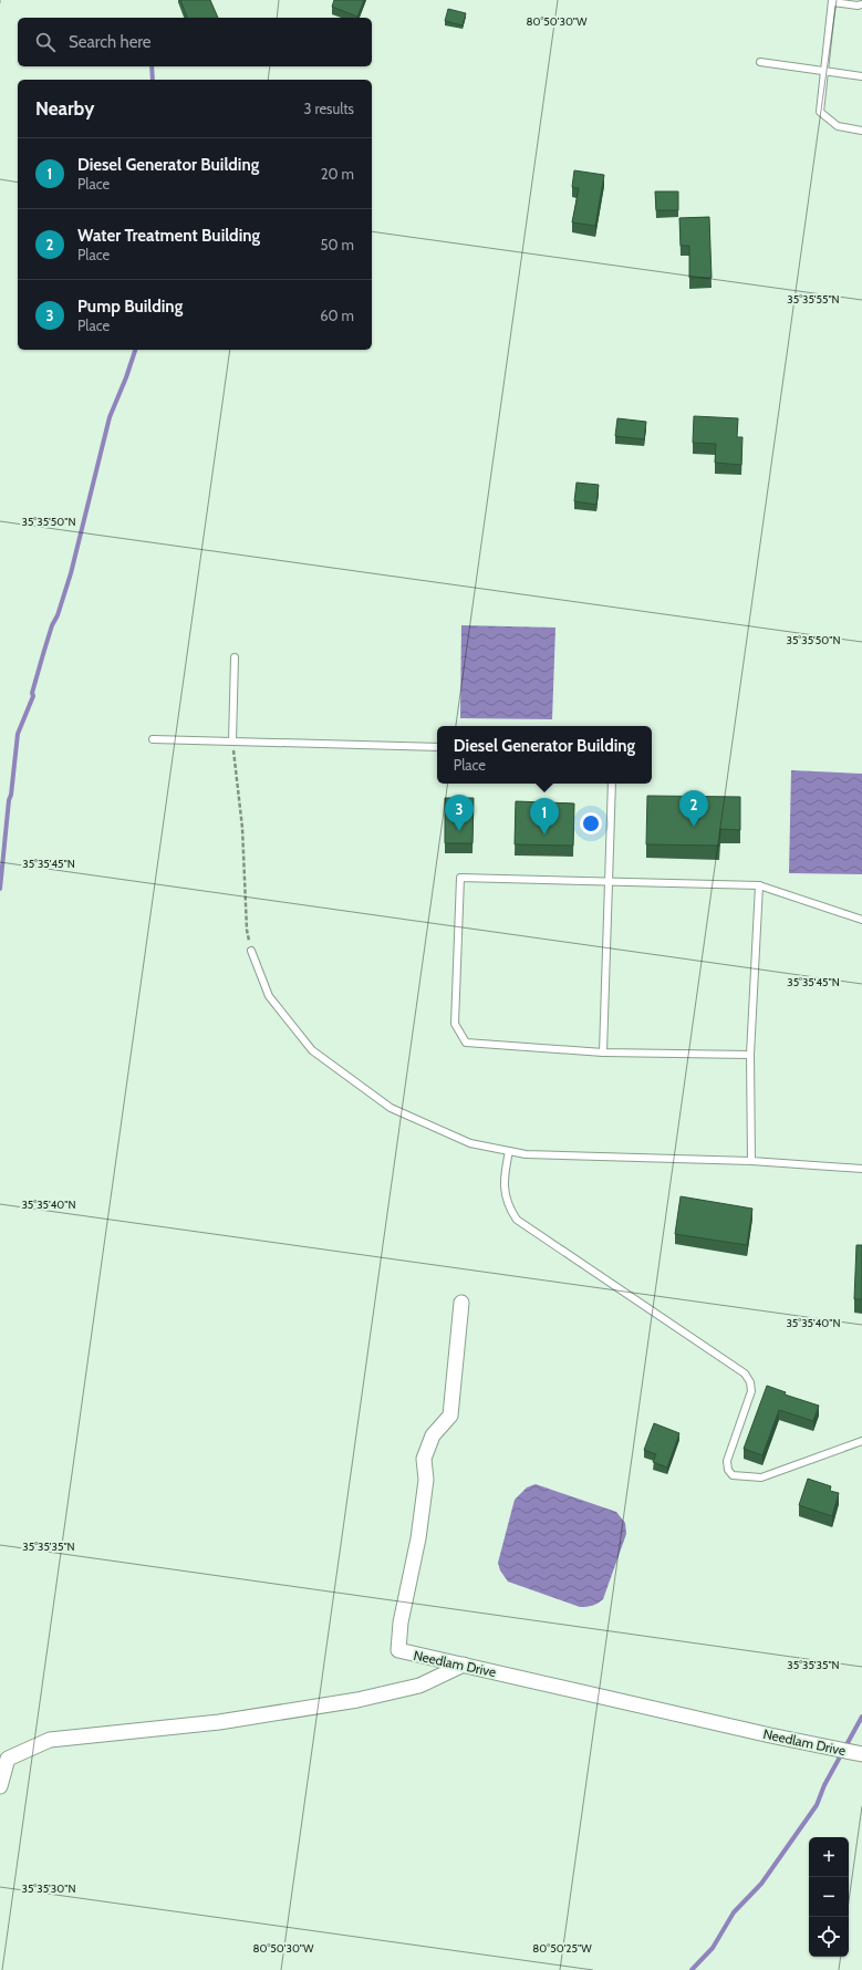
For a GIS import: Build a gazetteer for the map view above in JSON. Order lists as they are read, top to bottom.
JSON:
{
  "streets": {
    "street": ["Needlam Drive"]
  },
  "page": {
    "search": "Search here",
    "heading": ["Nearby", "3 results"],
    "list": [
      {
        "mark": "1",
        "name": "Diesel Generator Building",
        "note": "Place",
        "value": "20 m"
      },
      {
        "mark": "2",
        "name": "Water Treatment Building",
        "note": "Place",
        "value": "50 m"
      },
      {
        "mark": "3",
        "name": "Pump Building",
        "note": "Place",
        "value": "60 m"
      }
    ],
    "popup": ["Diesel Generator Building", "Place"],
    "pins": ["2", "3", "1"],
    "map_buttons": ["+", "−"]
  },
  "coordinates": [
    "80°50'30\"W",
    "35°35'55\"N",
    "35°35'50\"N",
    "35°35'45\"N",
    "35°35'40\"N",
    "35°35'35\"N",
    "35°35'30\"N",
    "80°50'25\"W"
  ]
}
